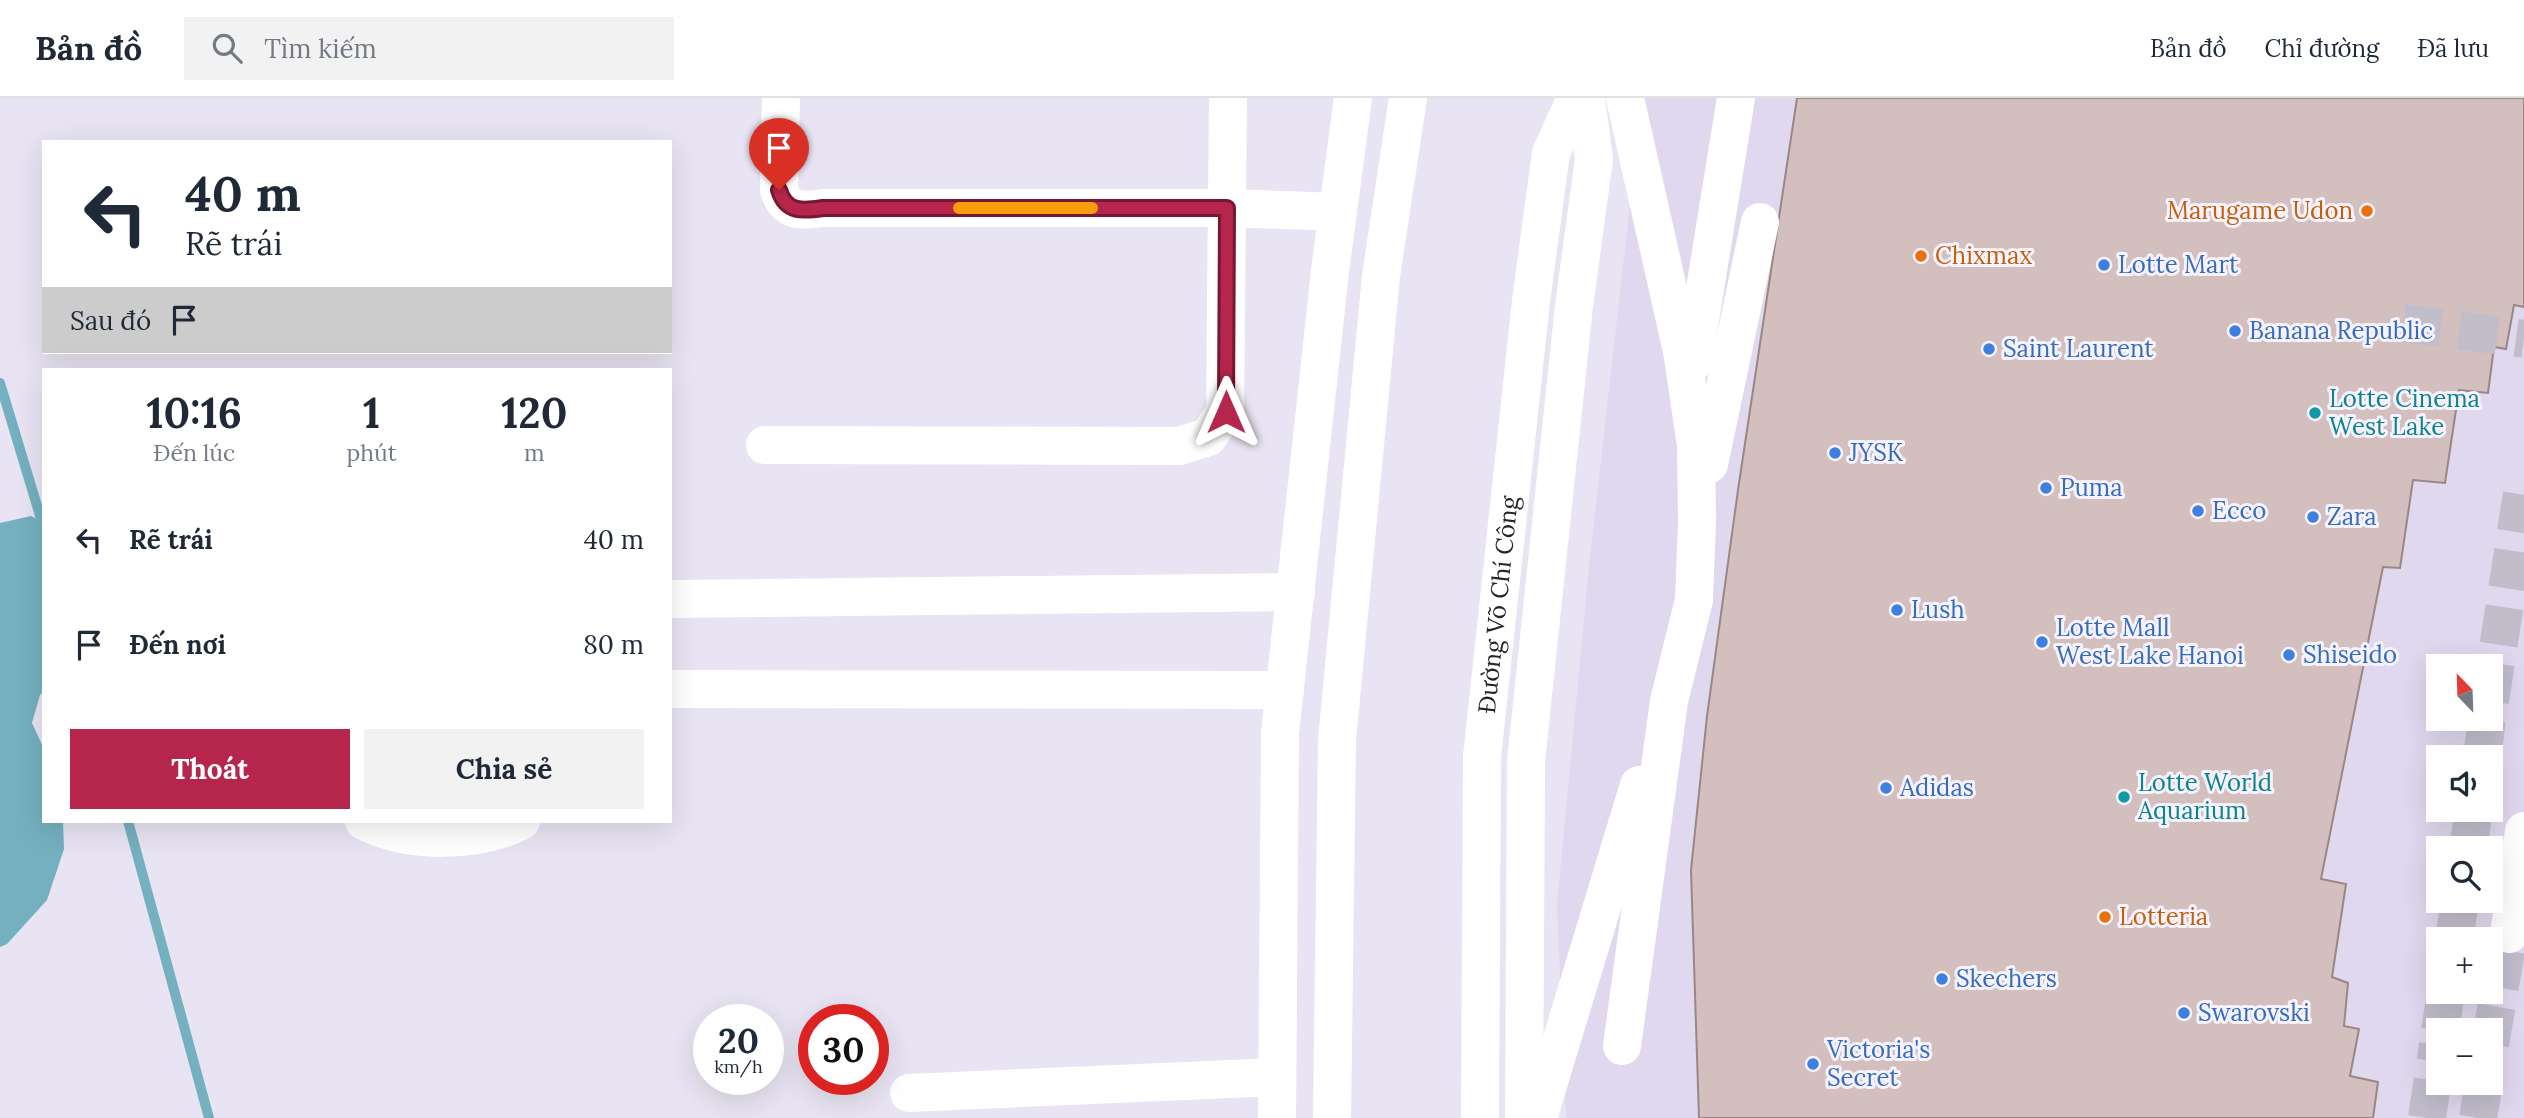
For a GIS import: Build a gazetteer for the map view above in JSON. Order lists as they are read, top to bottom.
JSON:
{
  "streets": {
    "main road": ["Đường Võ Chí Công"]
  },
  "places": [
    "Marugame Udon",
    "Chixmax",
    "Lotte Mart",
    "Banana Republic",
    "Saint Laurent",
    "Lotte Cinema West Lake",
    "JYSK",
    "Puma",
    "Ecco",
    "Zara",
    "Lush",
    "Lotte Mall West Lake Hanoi",
    "Shiseido",
    "Adidas",
    "Lotte World Aquarium",
    "Lotteria",
    "Skechers",
    "Swarovski",
    "Victoria's Secret"
  ],
  "north": "top left",
  "page": {
    "header": "Bản đồ",
    "search": "Tìm kiếm",
    "nav": ["Bản đồ", "Chỉ đường", "Đã lưu"],
    "turn": ["40 m", "Rẽ trái"],
    "then": "Sau đó",
    "eta": [
      "10:16",
      "Đến lúc",
      "1",
      "phút",
      "120",
      "m"
    ],
    "list": [
      {
        "name": "Rẽ trái",
        "value": "40 m"
      },
      {
        "name": "Đến nơi",
        "value": "80 m"
      }
    ],
    "map_buttons": ["+", "−"],
    "buttons": ["Thoát", "Chia sẻ"],
    "speed": "20 km/h",
    "limit": "30"
  }
}
